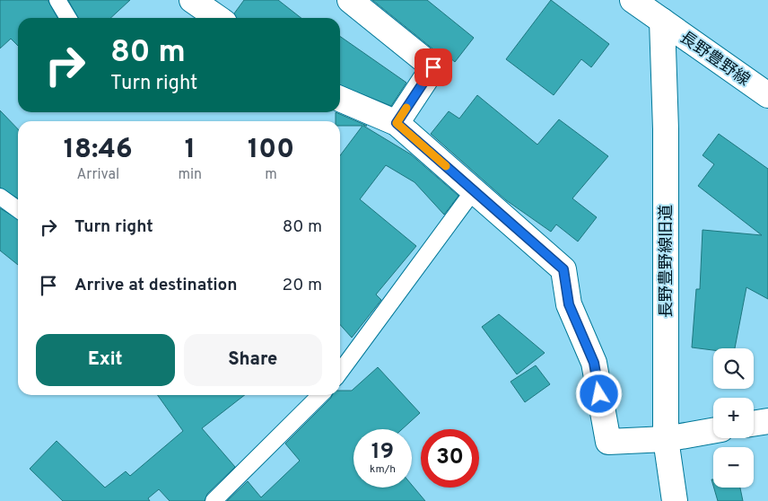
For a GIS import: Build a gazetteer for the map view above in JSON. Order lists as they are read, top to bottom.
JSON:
{
  "streets": {
    "street": ["長野豊野線", "長野豊野線旧道"]
  },
  "crossings": [
    ["長野豊野線", "長野豊野線旧道"]
  ],
  "page": {
    "turn": ["80 m", "Turn right"],
    "eta": [
      "18:46",
      "Arrival",
      "1",
      "min",
      "100",
      "m"
    ],
    "list": [
      {
        "name": "Turn right",
        "value": "80 m"
      },
      {
        "name": "Arrive at destination",
        "value": "20 m"
      }
    ],
    "buttons": ["Exit", "Share"],
    "map_buttons": ["+", "−"],
    "speed": "19 km/h",
    "limit": "30"
  }
}
